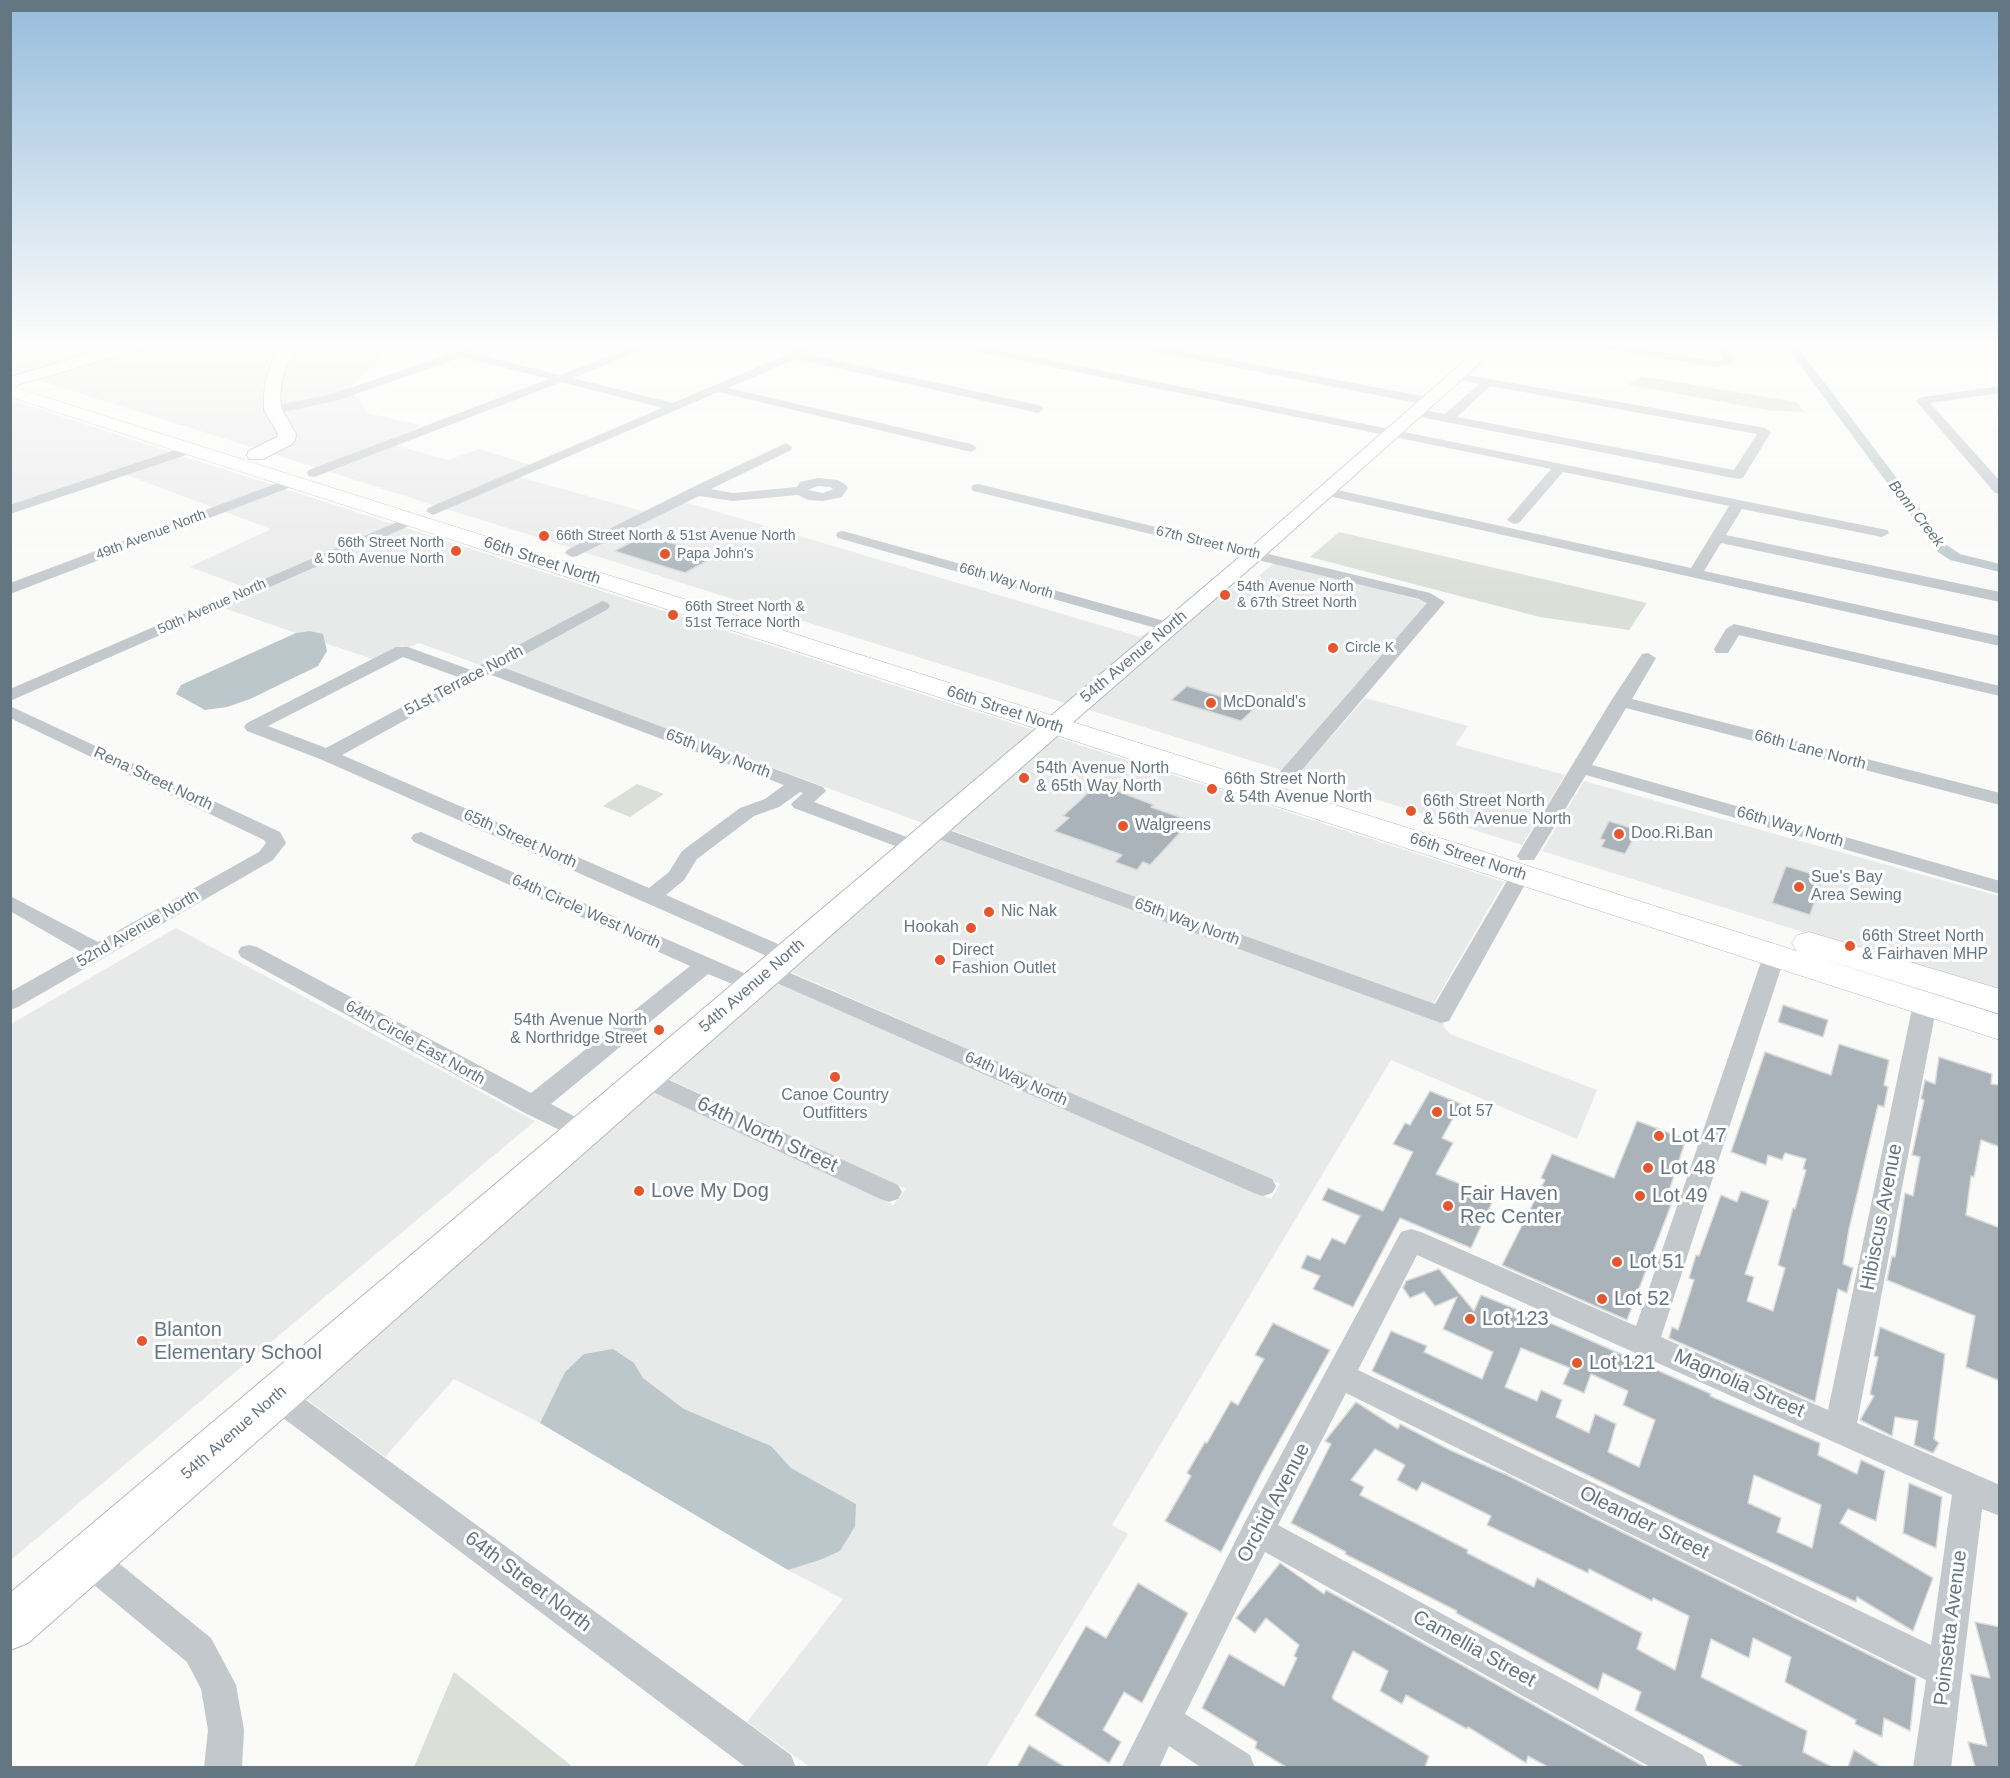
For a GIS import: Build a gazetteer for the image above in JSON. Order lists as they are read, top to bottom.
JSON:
{
  "streets": {
    "main road": ["66th Street North", "54th Avenue North"],
    "street": [
      "49th Avenue North",
      "67th Street North",
      "66th Way North",
      "50th Avenue North",
      "51st Terrace North",
      "66th Lane North",
      "65th Way North",
      "Rena Street North",
      "65th Street North",
      "64th Circle West North",
      "52nd Avenue North",
      "64th Circle East North",
      "64th Way North",
      "64th North Street",
      "Hibiscus Avenue",
      "Magnolia Street",
      "Orchid Avenue",
      "Oleander Street",
      "64th Street North",
      "Poinsetta Avenue",
      "Camellia Street"
    ]
  },
  "crossings": [
    ["67th Street North", "66th Street North"],
    ["67th Street North", "54th Avenue North"],
    ["66th Street North", "50th Avenue North"],
    ["66th Street North", "54th Avenue North"],
    ["66th Street North", "65th Way North"],
    ["66th Street North", "Hibiscus Avenue"],
    ["66th Way North", "54th Avenue North"],
    ["54th Avenue North", "65th Way North"],
    ["54th Avenue North", "65th Street North"],
    ["54th Avenue North", "64th Circle West North"],
    ["54th Avenue North", "64th Circle East North"],
    ["54th Avenue North", "64th Way North"],
    ["54th Avenue North", "64th North Street"],
    ["54th Avenue North", "64th Street North"],
    ["51st Terrace North", "65th Way North"],
    ["51st Terrace North", "65th Street North"],
    ["65th Way North", "65th Street North"],
    ["Rena Street North", "52nd Avenue North"],
    ["65th Street North", "64th Circle West North"],
    ["65th Street North", "64th Way North"],
    ["64th Circle West North", "64th Way North"],
    ["Hibiscus Avenue", "Magnolia Street"],
    ["Magnolia Street", "Orchid Avenue"],
    ["Magnolia Street", "Poinsetta Avenue"],
    ["Orchid Avenue", "Oleander Street"],
    ["Orchid Avenue", "Camellia Street"],
    ["Oleander Street", "Poinsetta Avenue"]
  ],
  "water": ["Bonn Creek"],
  "places": [
    "66th Street North & 51st Avenue North",
    "66th Street North & 50th Avenue North",
    "Papa John's",
    "54th Avenue North & 67th Street North",
    "66th Street North & 51st Terrace North",
    "Circle K",
    "McDonald's",
    "54th Avenue North & 65th Way North",
    "66th Street North & 54th Avenue North",
    "66th Street North & 56th Avenue North",
    "Walgreens",
    "Doo.Ri.Ban",
    "Sue's Bay Area Sewing",
    "Nic Nak",
    "Hookah",
    "66th Street North & Fairhaven MHP",
    "Direct Fashion Outlet",
    "54th Avenue North & Northridge Street",
    "Canoe Country Outfitters",
    "Lot 57",
    "Lot 47",
    "Lot 48",
    "Love My Dog",
    "Lot 49",
    "Fair Haven Rec Center",
    "Lot 51",
    "Lot 52",
    "Lot 123",
    "Blanton Elementary School",
    "Lot 121"
  ]
}
